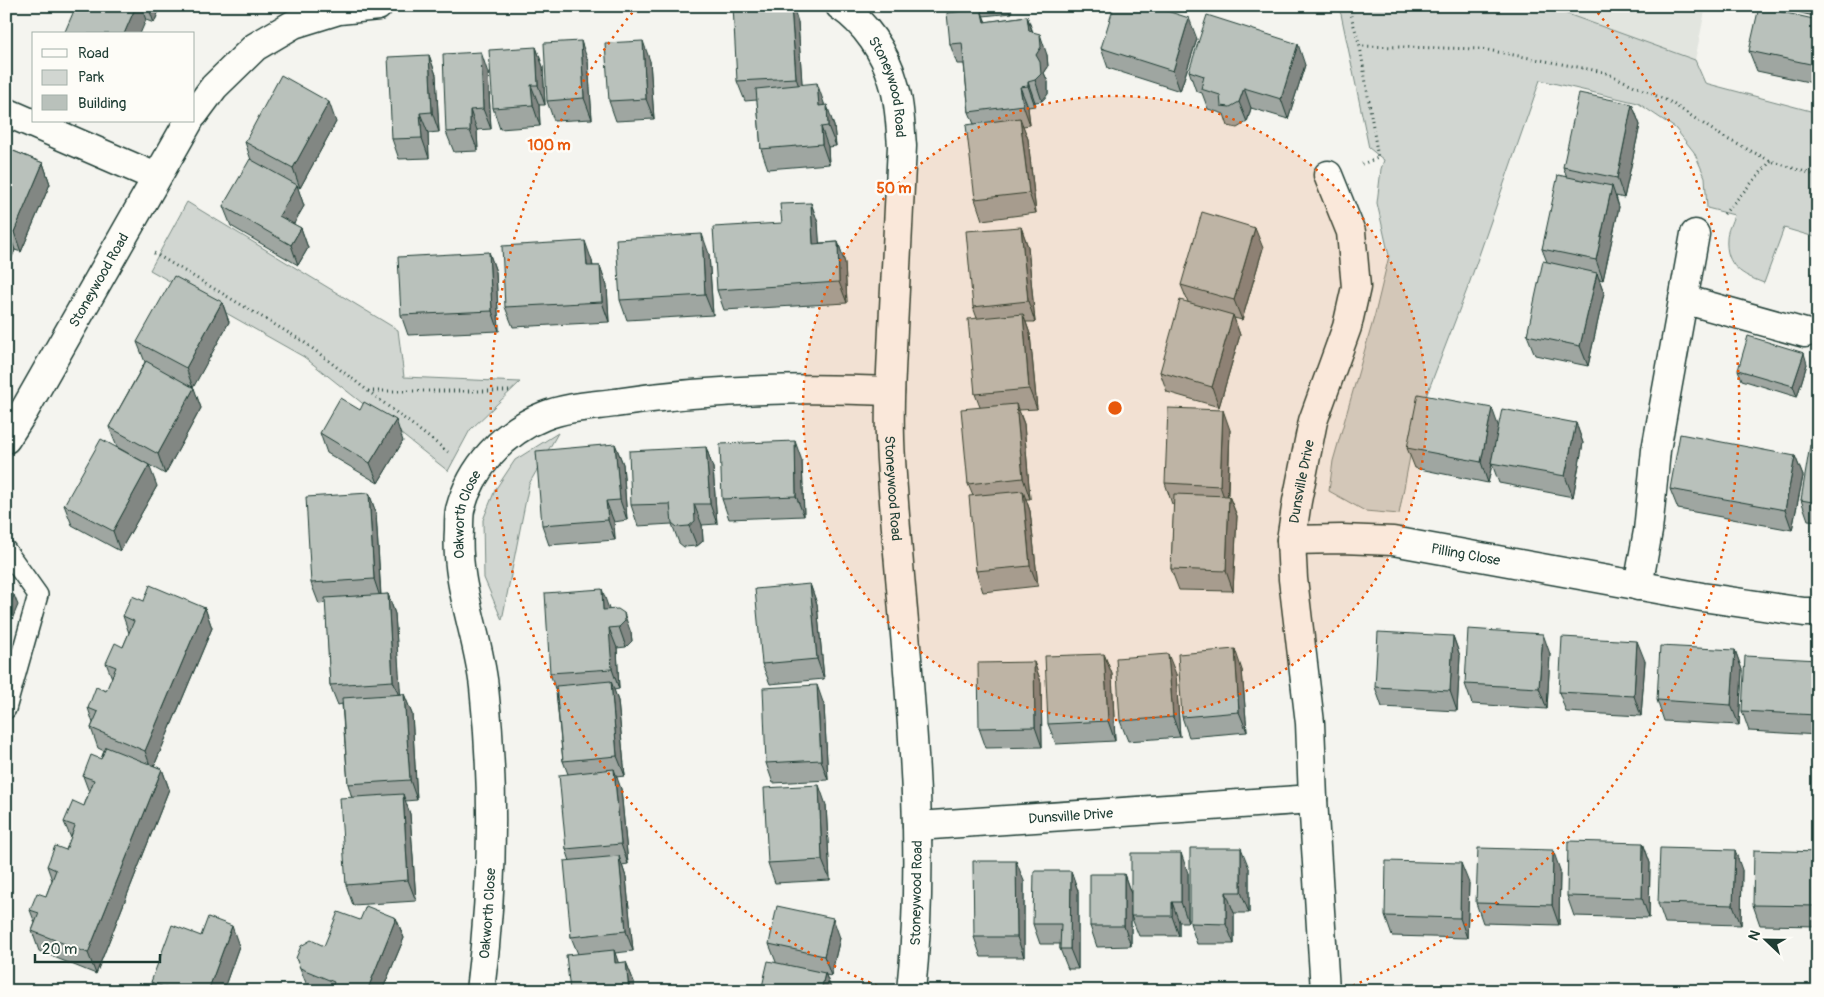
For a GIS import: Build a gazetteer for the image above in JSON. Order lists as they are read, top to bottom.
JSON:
{
  "streets": {
    "street": [
      "Stoneywood Road",
      "Dunsville Drive",
      "Oakworth Close",
      "Pilling Close"
    ]
  },
  "crossings": [
    ["Stoneywood Road", "Dunsville Drive"],
    ["Stoneywood Road", "Oakworth Close"],
    ["Dunsville Drive", "Pilling Close"]
  ],
  "legend": ["Road", "Park", "Building"],
  "scale_bar": "20 m",
  "north": "left",
  "rings": ["100 m", "50 m"]
}
